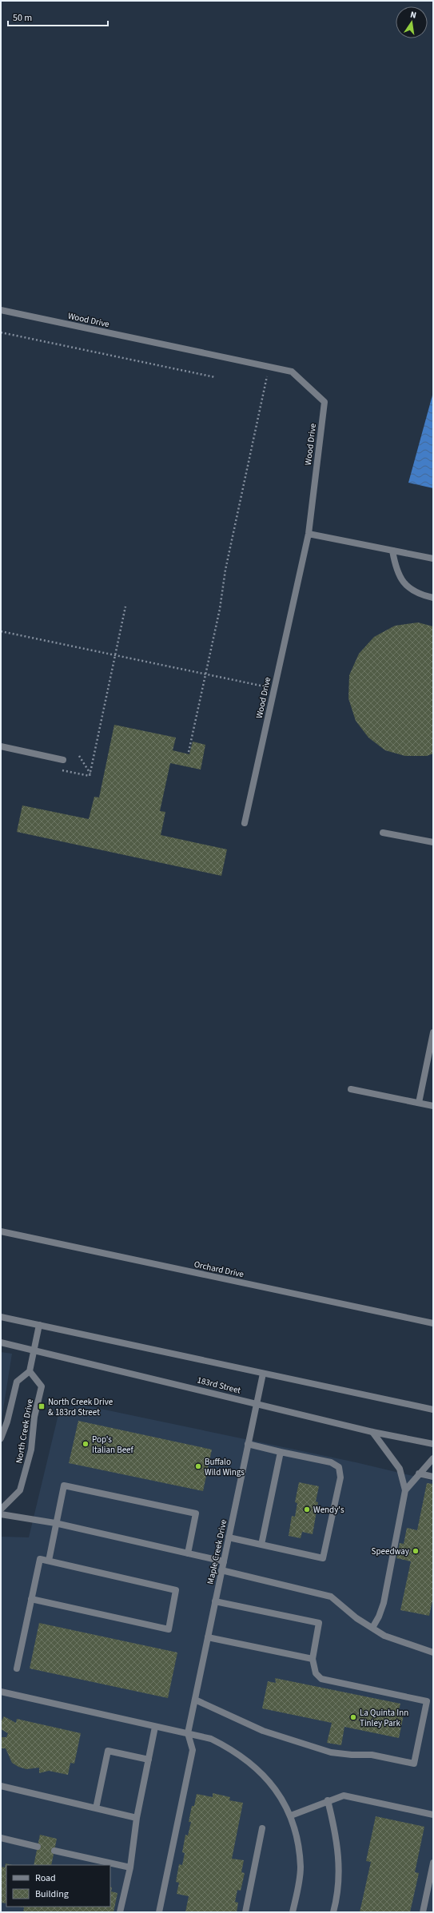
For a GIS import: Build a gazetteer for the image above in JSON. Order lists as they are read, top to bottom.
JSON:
{
  "streets": {
    "street": [
      "Wood Drive",
      "Orchard Drive",
      "183rd Street",
      "North Creek Drive",
      "Maple Creek Drive"
    ]
  },
  "crossings": [
    ["183rd Street", "Maple Creek Drive"]
  ],
  "places": {
    "transit": ["North Creek Drive & 183rd Street"],
    "other": [
      "Pop's Italian Beef",
      "Buffalo Wild Wings",
      "Wendy's",
      "Speedway",
      "La Quinta Inn Tinley Park"
    ]
  },
  "legend": ["Road", "Building"],
  "scale_bar": "50 m",
  "north": "top"
}
